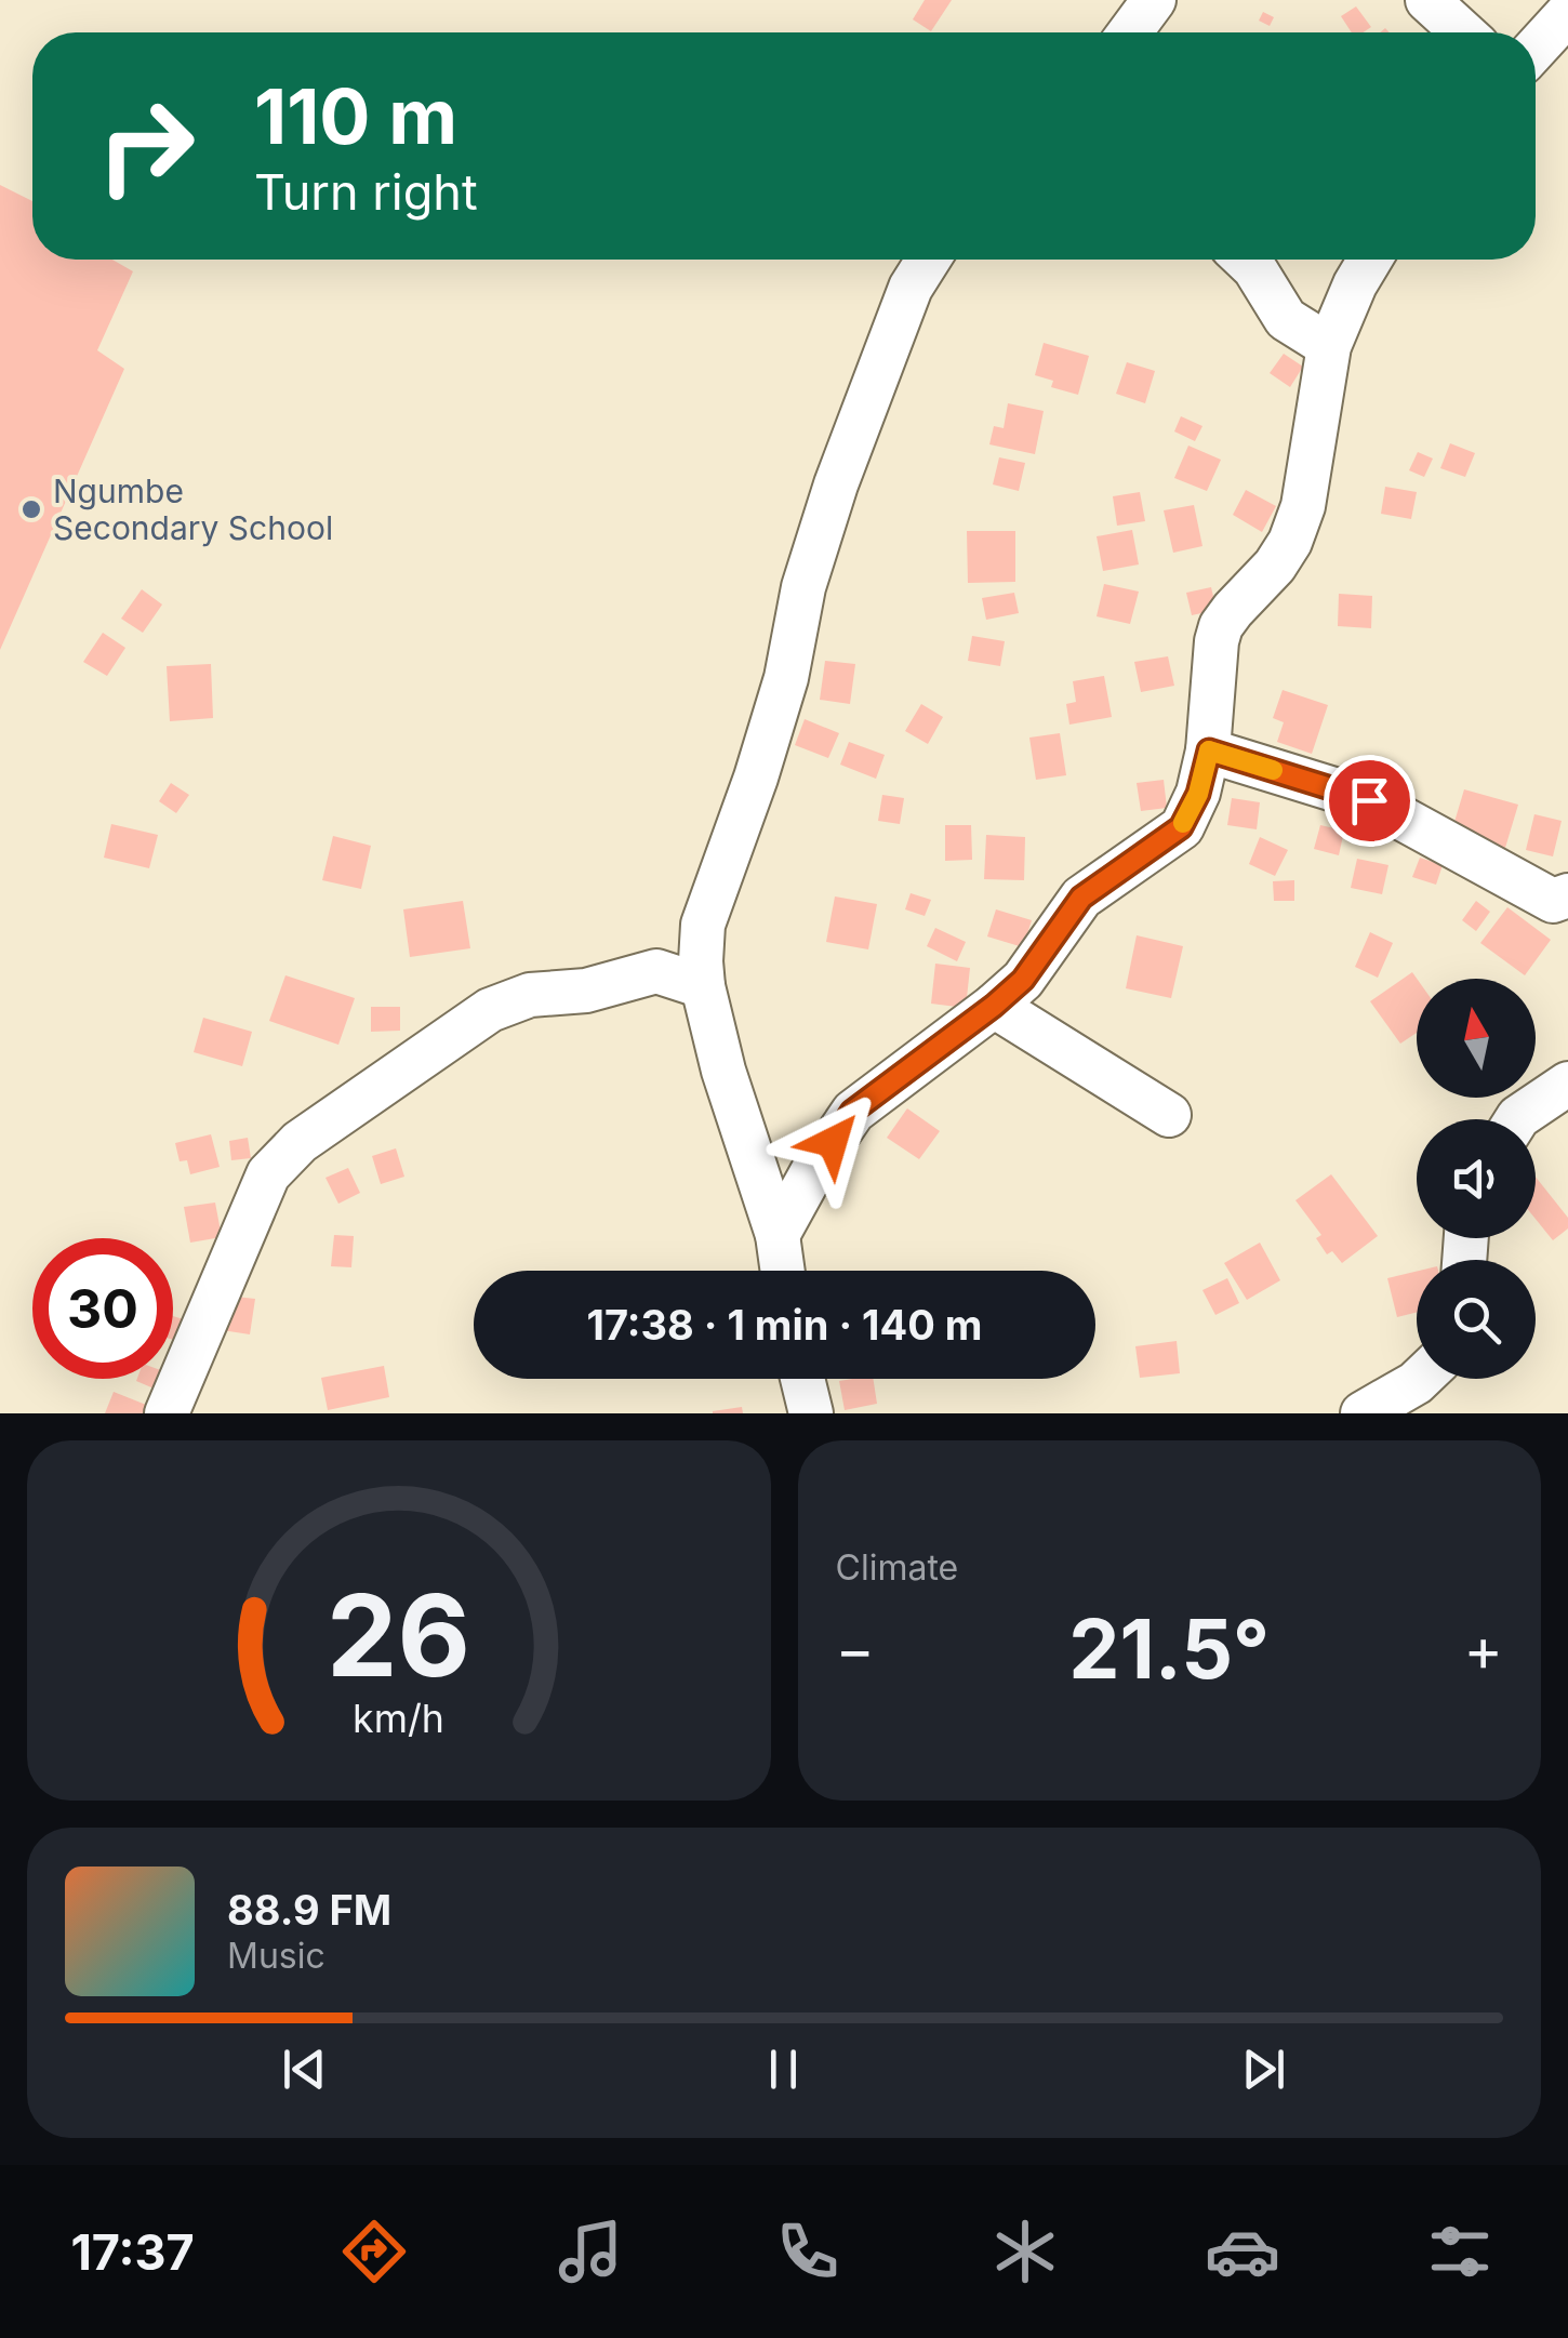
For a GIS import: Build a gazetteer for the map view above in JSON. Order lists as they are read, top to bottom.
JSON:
{
  "places": ["Ngumbe Secondary School"],
  "north": "top",
  "page": {
    "turn": ["110 m", "Turn right"],
    "limit": "30",
    "trip": "17:38 · 1 min · 140 m",
    "tile": "Climate",
    "heat": ["−", "21.5°", "+"],
    "song": ["88.9 FM", "Music"],
    "tabs": "17:37",
    "gauge": ["26", "km/h"]
  }
}
